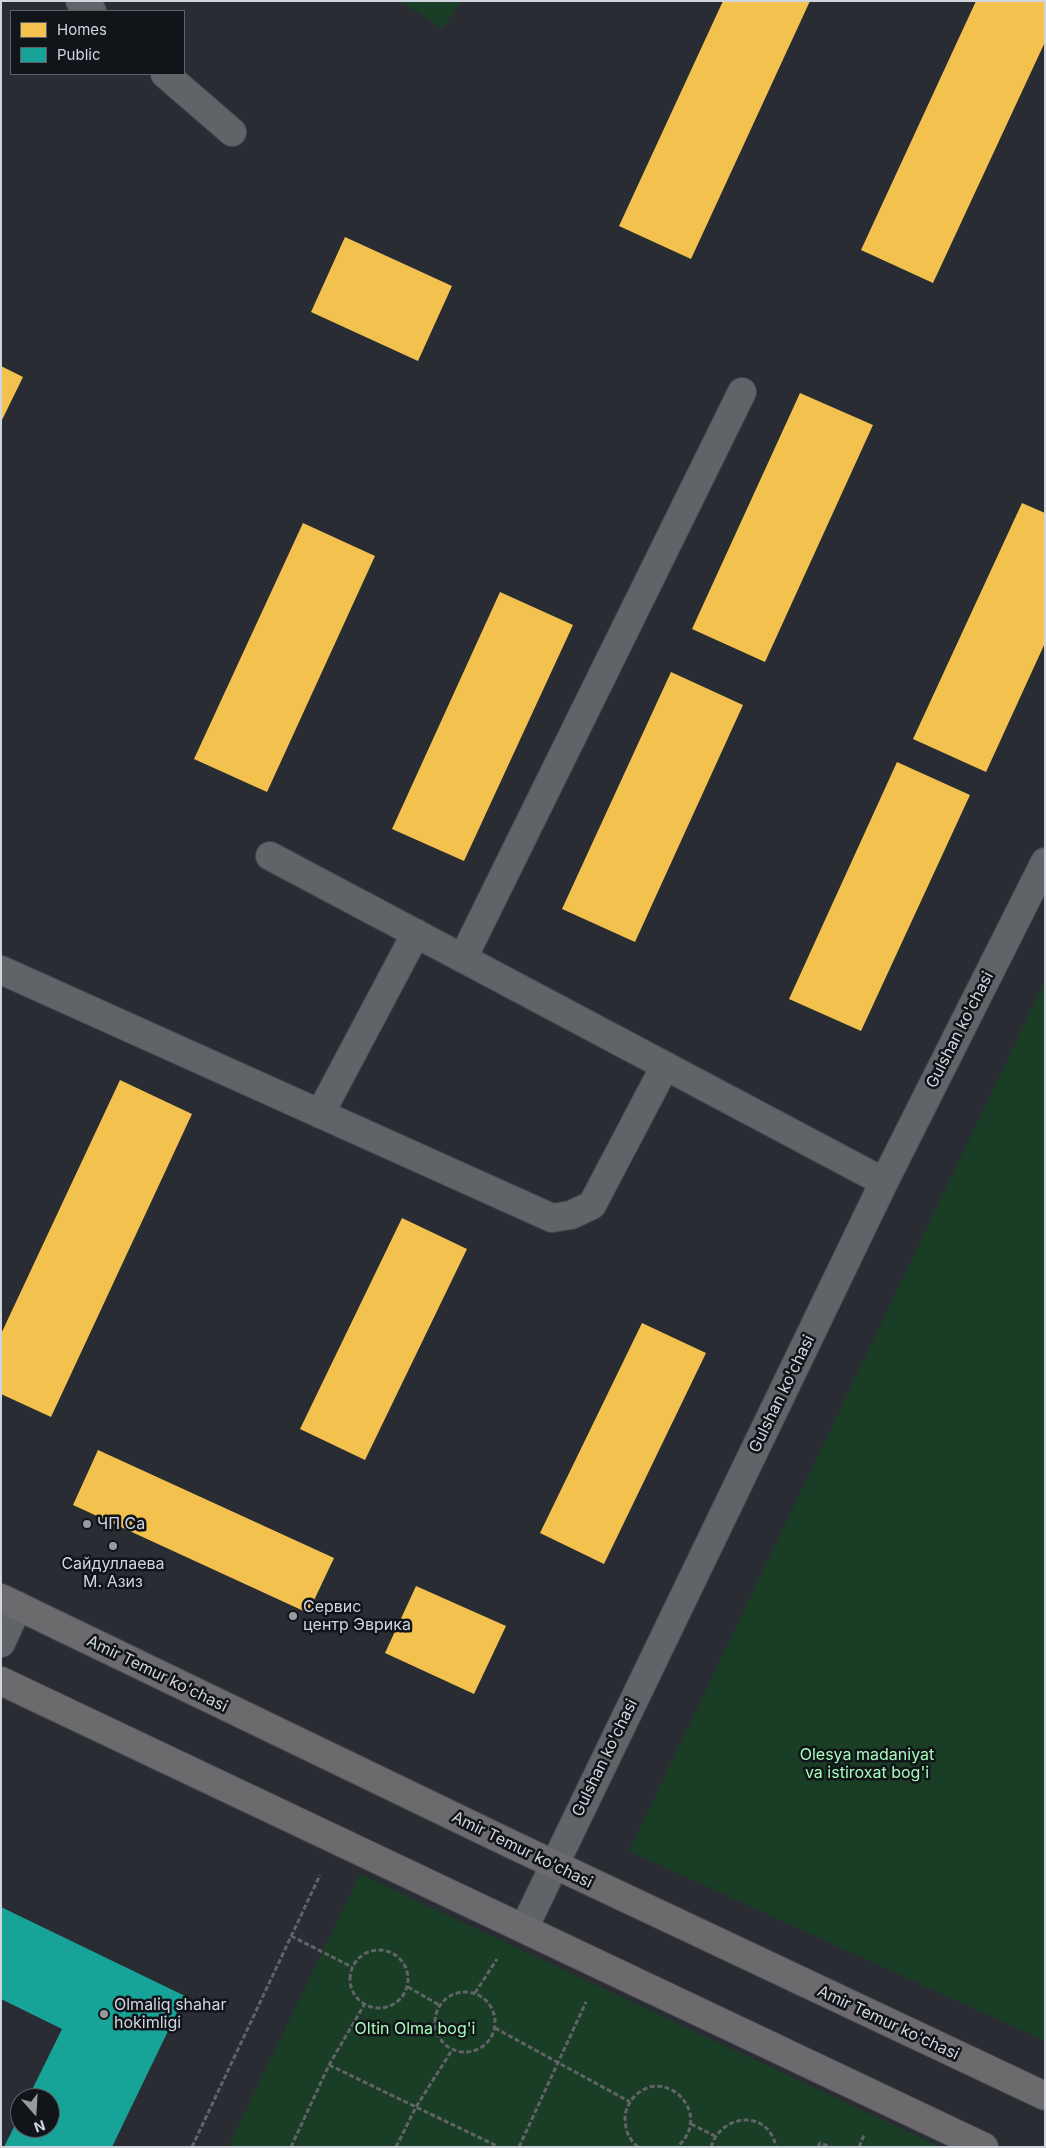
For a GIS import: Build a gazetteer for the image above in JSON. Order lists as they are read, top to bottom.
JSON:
{
  "streets": {
    "main road": ["Amir Temur ko'chasi"],
    "street": ["Gulshan ko'chasi"]
  },
  "crossings": [
    ["Gulshan ko'chasi", "Amir Temur ko'chasi"]
  ],
  "parks": ["Olesya madaniyat va istiroxat bog'i", "Oltin Olma bog'i"],
  "places": [
    "ЧП Са",
    "Сайдуллаева М. Азиз",
    "Сервис центр Эврика",
    "Olmaliq shahar hokimligi"
  ],
  "legend": ["Homes", "Public"],
  "north": "bottom"
}
